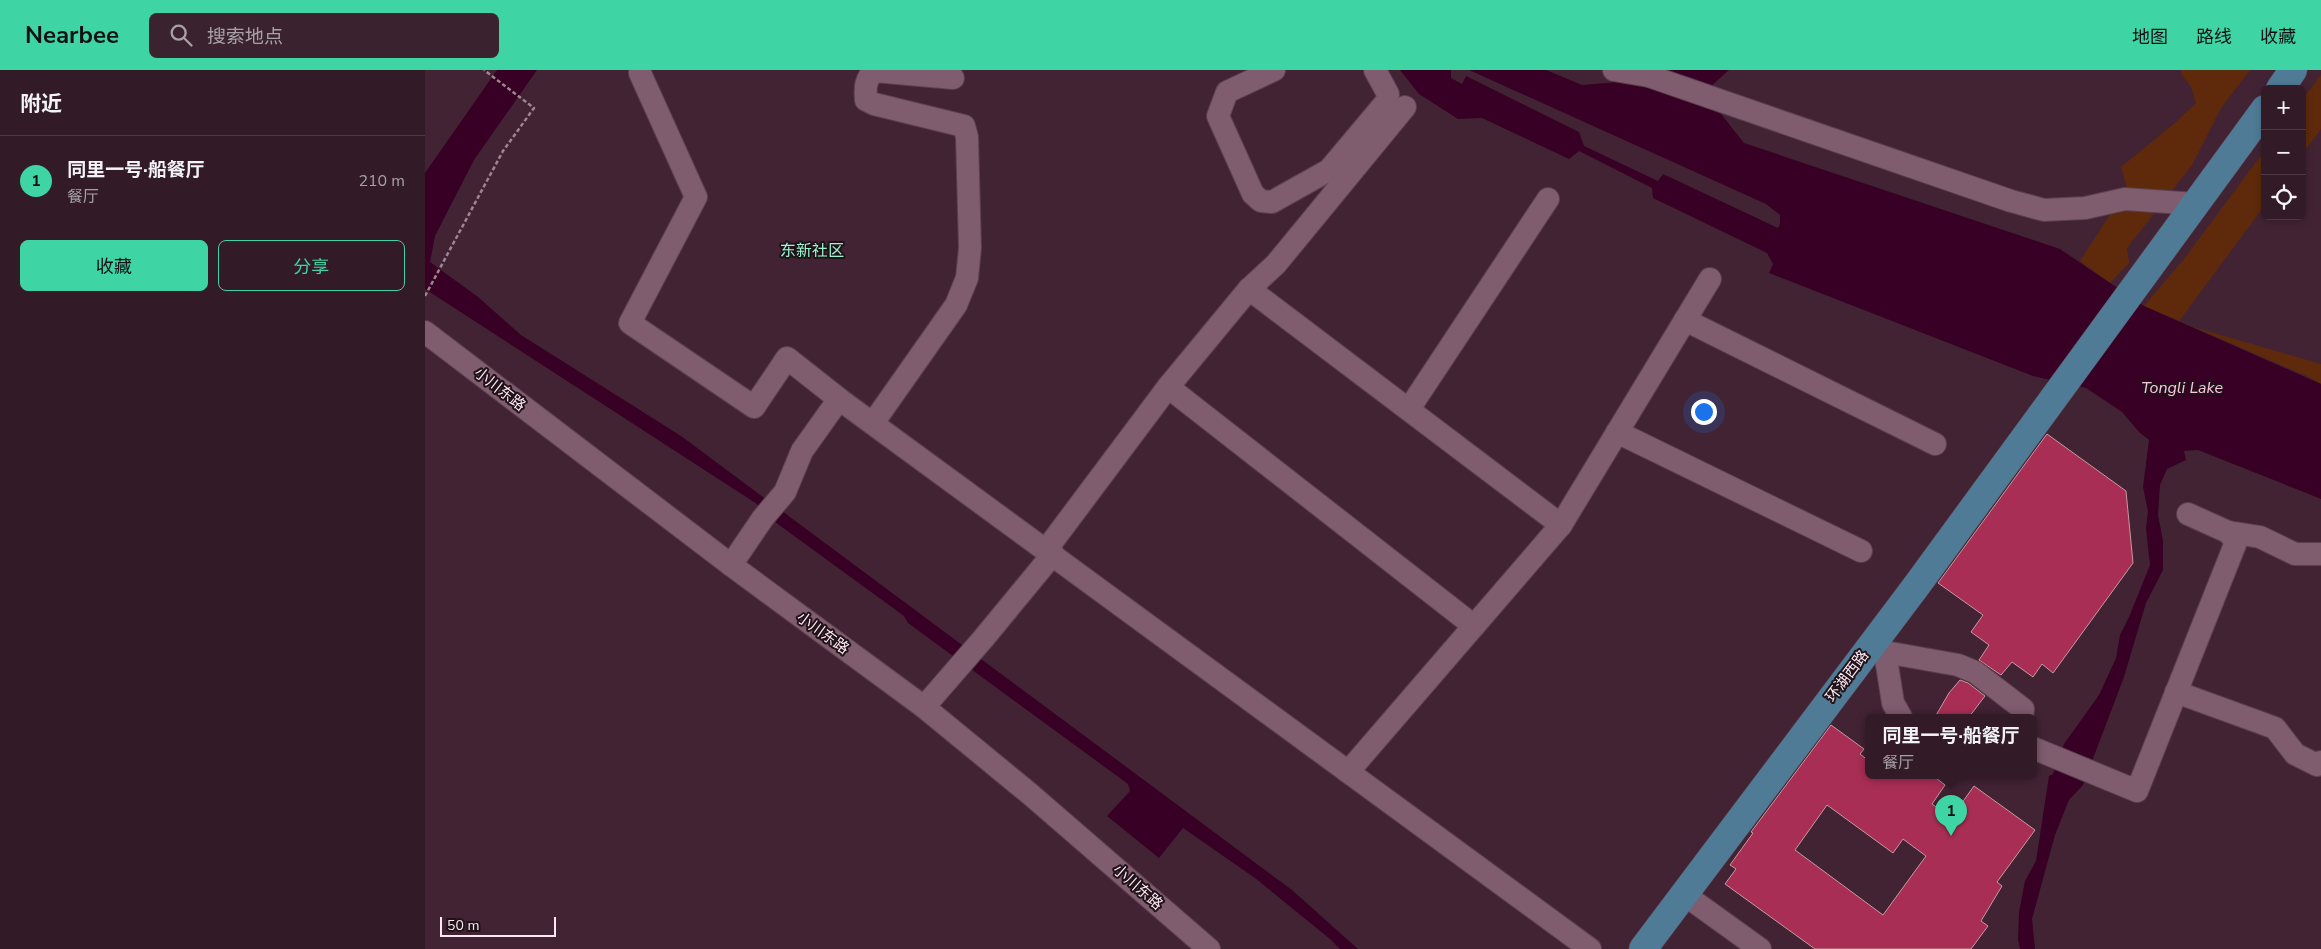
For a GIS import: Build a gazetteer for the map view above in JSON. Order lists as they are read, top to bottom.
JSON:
{
  "streets": {
    "main road": ["环湖西路"],
    "street": ["小川东路"]
  },
  "districts": ["东新社区"],
  "water": ["Tongli Lake"],
  "scale_bar": "50 m",
  "page": {
    "header": "Nearbee",
    "search": "搜索地点",
    "nav": ["地图", "路线", "收藏"],
    "heading": "附近",
    "map_buttons": ["+", "−"],
    "list": [
      {
        "mark": "1",
        "name": "同里一号·船餐厅",
        "note": "餐厅",
        "value": "210 m"
      }
    ],
    "buttons": ["收藏", "分享"],
    "popup": ["同里一号·船餐厅", "餐厅"],
    "pins": "1",
    "scale": "50 m"
  }
}
